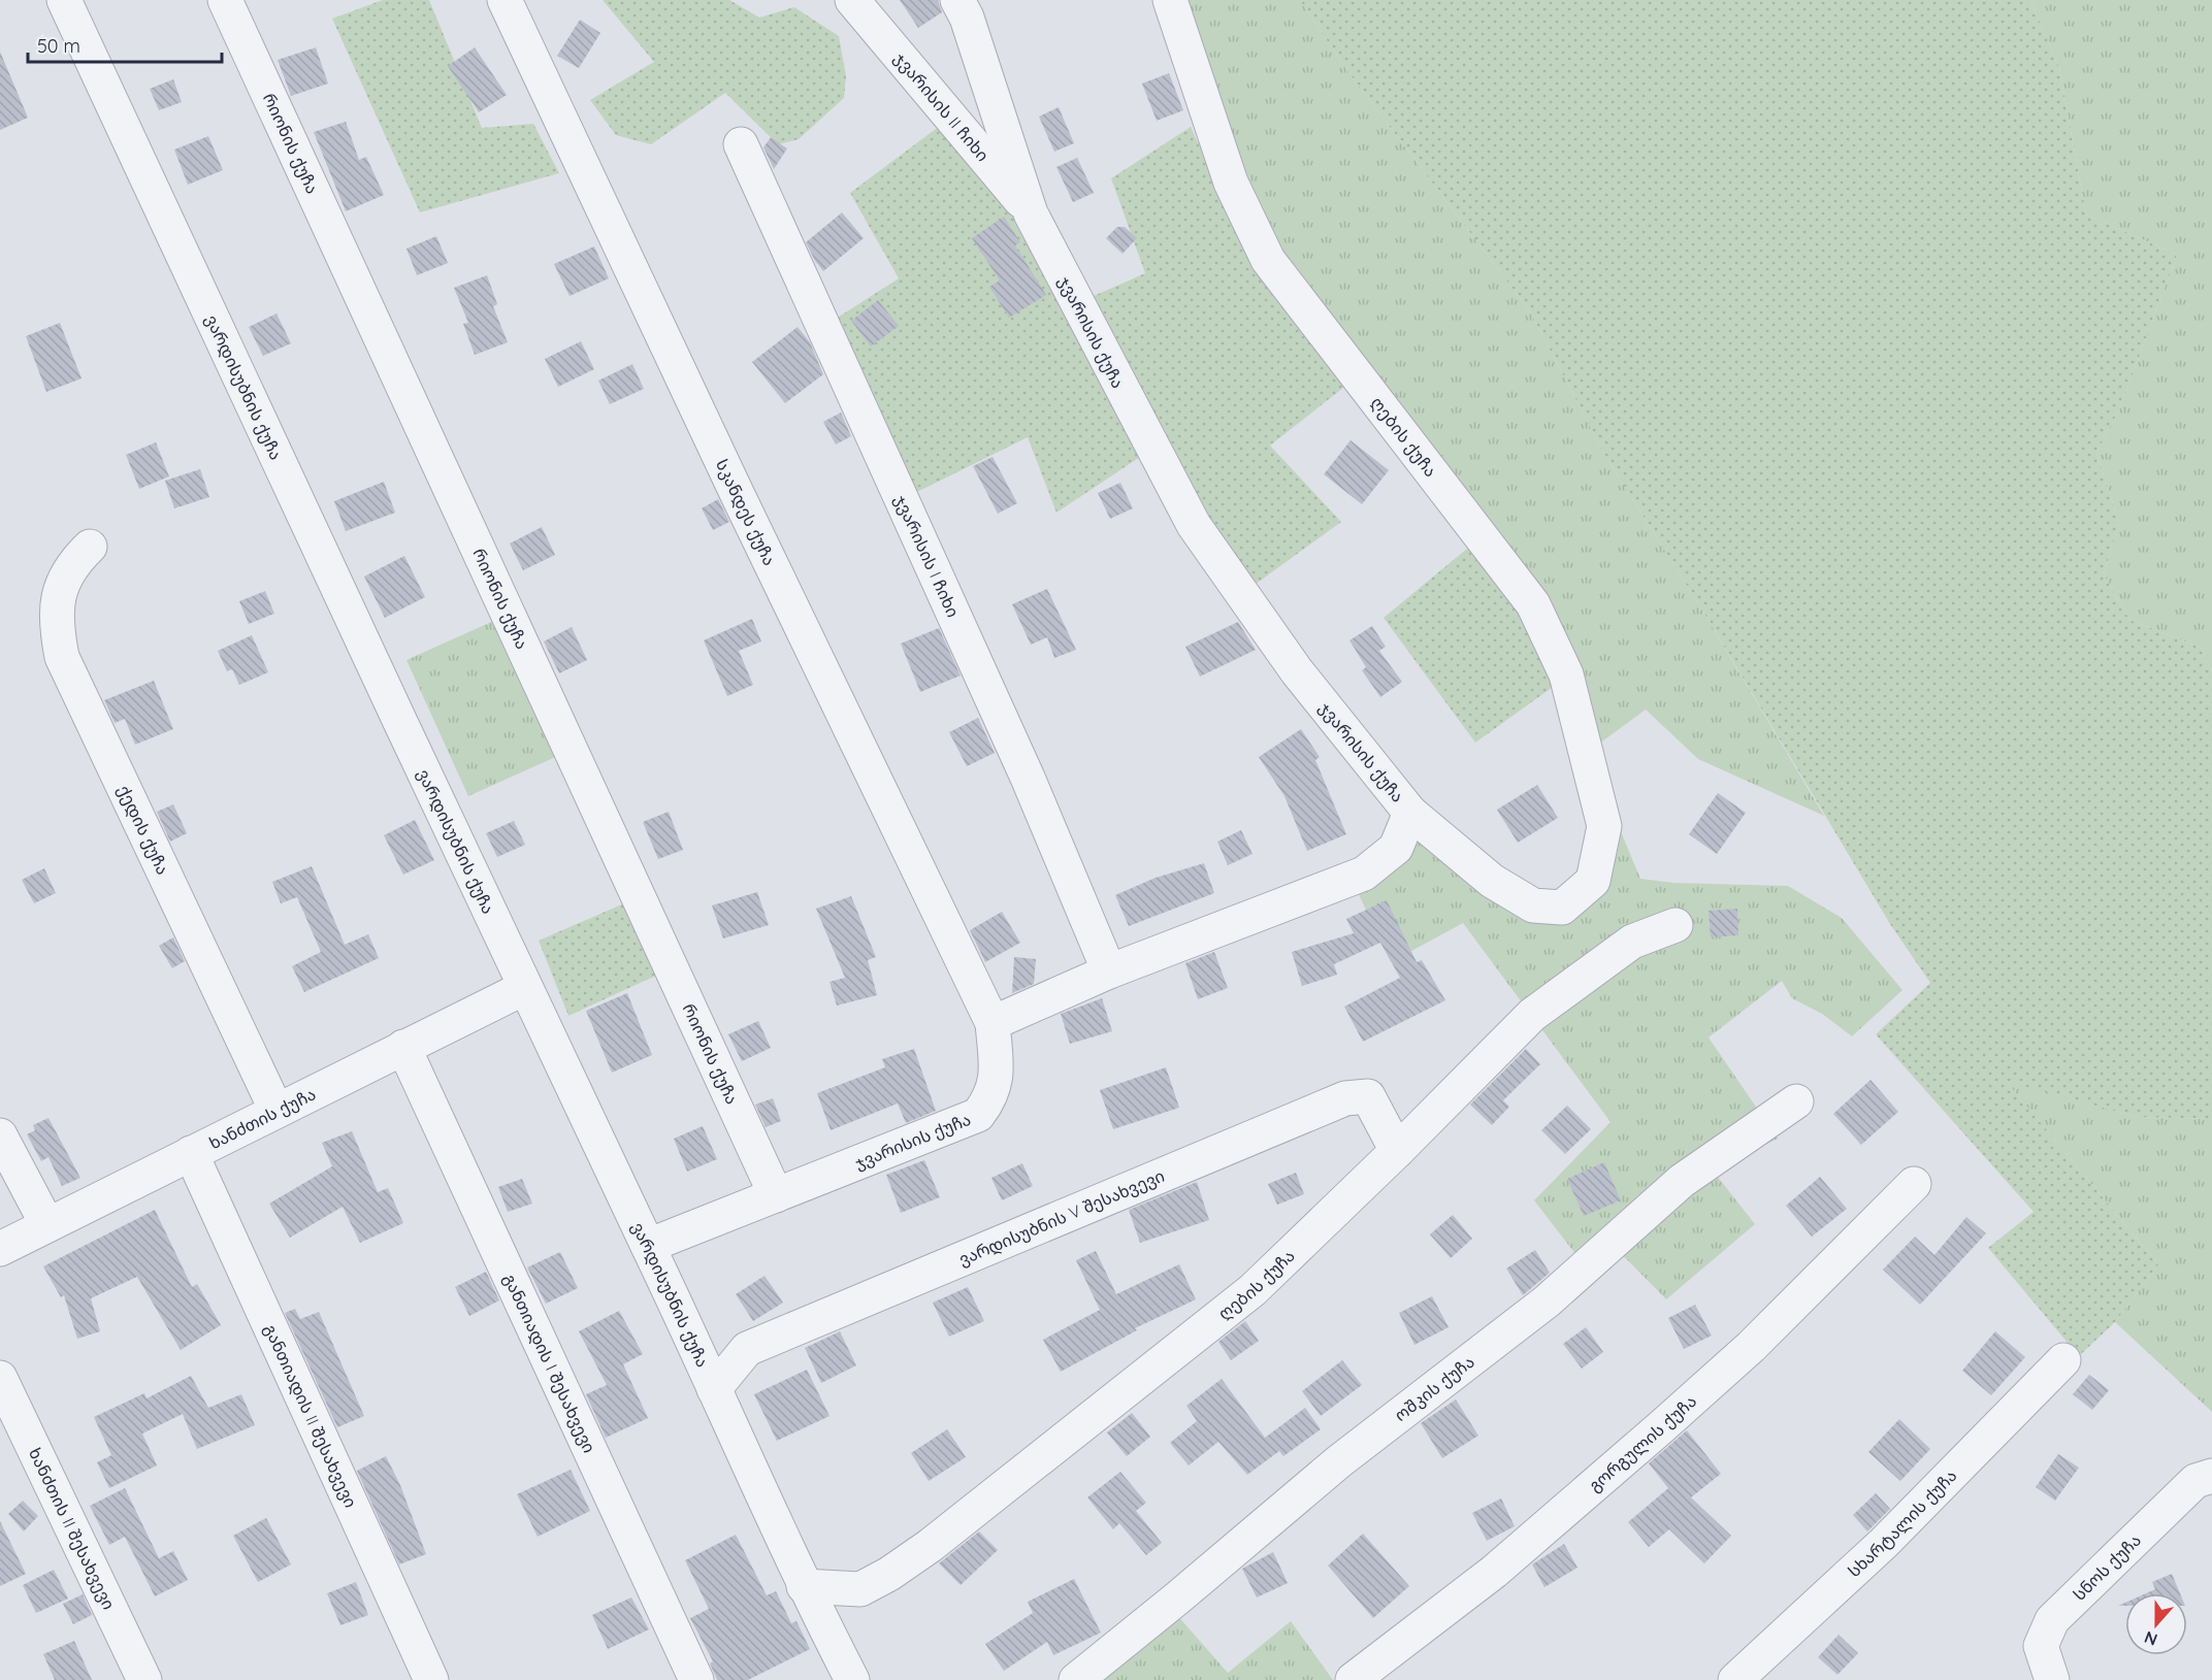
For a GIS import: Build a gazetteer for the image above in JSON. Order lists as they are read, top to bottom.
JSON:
{
  "streets": {
    "street": [
      "ჯვარისის II ჩიხი",
      "რიონის ქუჩა",
      "ჯვარისის ქუჩა",
      "ვარდისუბნის ქუჩა",
      "ღების ქუჩა",
      "სკანდეს ქუჩა",
      "ჯვარისის I ჩიხი",
      "ქედის ქუჩა",
      "ხანძთის ქუჩა",
      "ვარდისუბნის V შესახვევი",
      "განთიადის I შესახვევი",
      "ოშკის ქუჩა",
      "განთიადის II შესახვევი",
      "გორგულის ქუჩა",
      "სხარტალის ქუჩა",
      "ხანძთის II შესახვევი",
      "სნოს ქუჩა"
    ]
  },
  "crossings": [
    ["ჯვარისის II ჩიხი", "ჯვარისის ქუჩა"],
    ["რიონის ქუჩა", "ჯვარისის ქუჩა"],
    ["ჯვარისის ქუჩა", "ვარდისუბნის ქუჩა"],
    ["ჯვარისის ქუჩა", "ღების ქუჩა"],
    ["ჯვარისის ქუჩა", "სკანდეს ქუჩა"],
    ["ჯვარისის ქუჩა", "ჯვარისის I ჩიხი"],
    ["ვარდისუბნის ქუჩა", "ღების ქუჩა"],
    ["ვარდისუბნის ქუჩა", "ხანძთის ქუჩა"],
    ["ვარდისუბნის ქუჩა", "ვარდისუბნის V შესახვევი"],
    ["ღების ქუჩა", "ვარდისუბნის V შესახვევი"],
    ["ქედის ქუჩა", "ხანძთის ქუჩა"],
    ["ხანძთის ქუჩა", "განთიადის I შესახვევი"],
    ["ხანძთის ქუჩა", "განთიადის II შესახვევი"]
  ],
  "scale_bar": "50 m",
  "north": "bottom"
}
